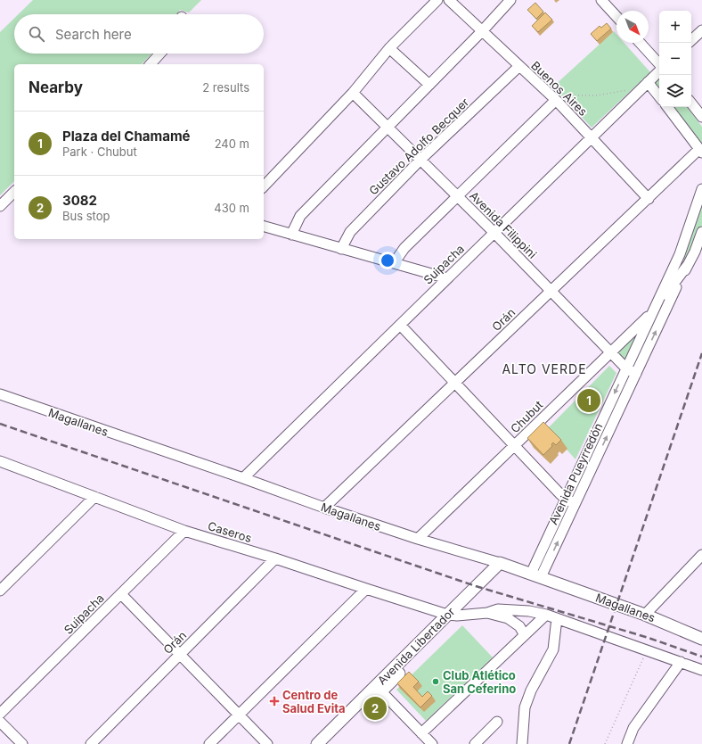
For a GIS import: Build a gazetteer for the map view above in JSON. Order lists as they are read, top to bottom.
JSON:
{
  "streets": {
    "main road": ["Magallanes", "Avenida Libertador"],
    "street": [
      "Buenos Aires",
      "Gustavo Adolfo Becquer",
      "Avenida Filippini",
      "Suipacha",
      "Orán",
      "Chubut",
      "Avenida Pueyrredón",
      "Caseros"
    ]
  },
  "crossings": [
    ["Buenos Aires", "Gustavo Adolfo Becquer"],
    ["Buenos Aires", "Suipacha"],
    ["Buenos Aires", "Orán"],
    ["Gustavo Adolfo Becquer", "Avenida Filippini"],
    ["Avenida Filippini", "Suipacha"],
    ["Avenida Filippini", "Orán"],
    ["Avenida Filippini", "Chubut"],
    ["Avenida Filippini", "Avenida Pueyrredón"],
    ["Suipacha", "Magallanes"],
    ["Suipacha", "Caseros"],
    ["Orán", "Magallanes"],
    ["Orán", "Caseros"],
    ["Chubut", "Magallanes"],
    ["Chubut", "Avenida Pueyrredón"],
    ["Magallanes", "Avenida Pueyrredón"],
    ["Magallanes", "Avenida Libertador"],
    ["Caseros", "Avenida Libertador"]
  ],
  "districts": ["ALTO VERDE"],
  "places": {
    "other": ["Club Atlético San Ceferino"],
    "health": ["Centro de Salud Evita"]
  },
  "north": "bottom right",
  "page": {
    "map_buttons": ["+", "−"],
    "search": "Search here",
    "heading": ["Nearby", "2 results"],
    "list": [
      {
        "mark": "1",
        "name": "Plaza del Chamamé",
        "note": "Park · Chubut",
        "value": "240 m"
      },
      {
        "mark": "2",
        "name": "3082",
        "note": "Bus stop",
        "value": "430 m"
      }
    ],
    "pins": ["1", "2"]
  }
}
